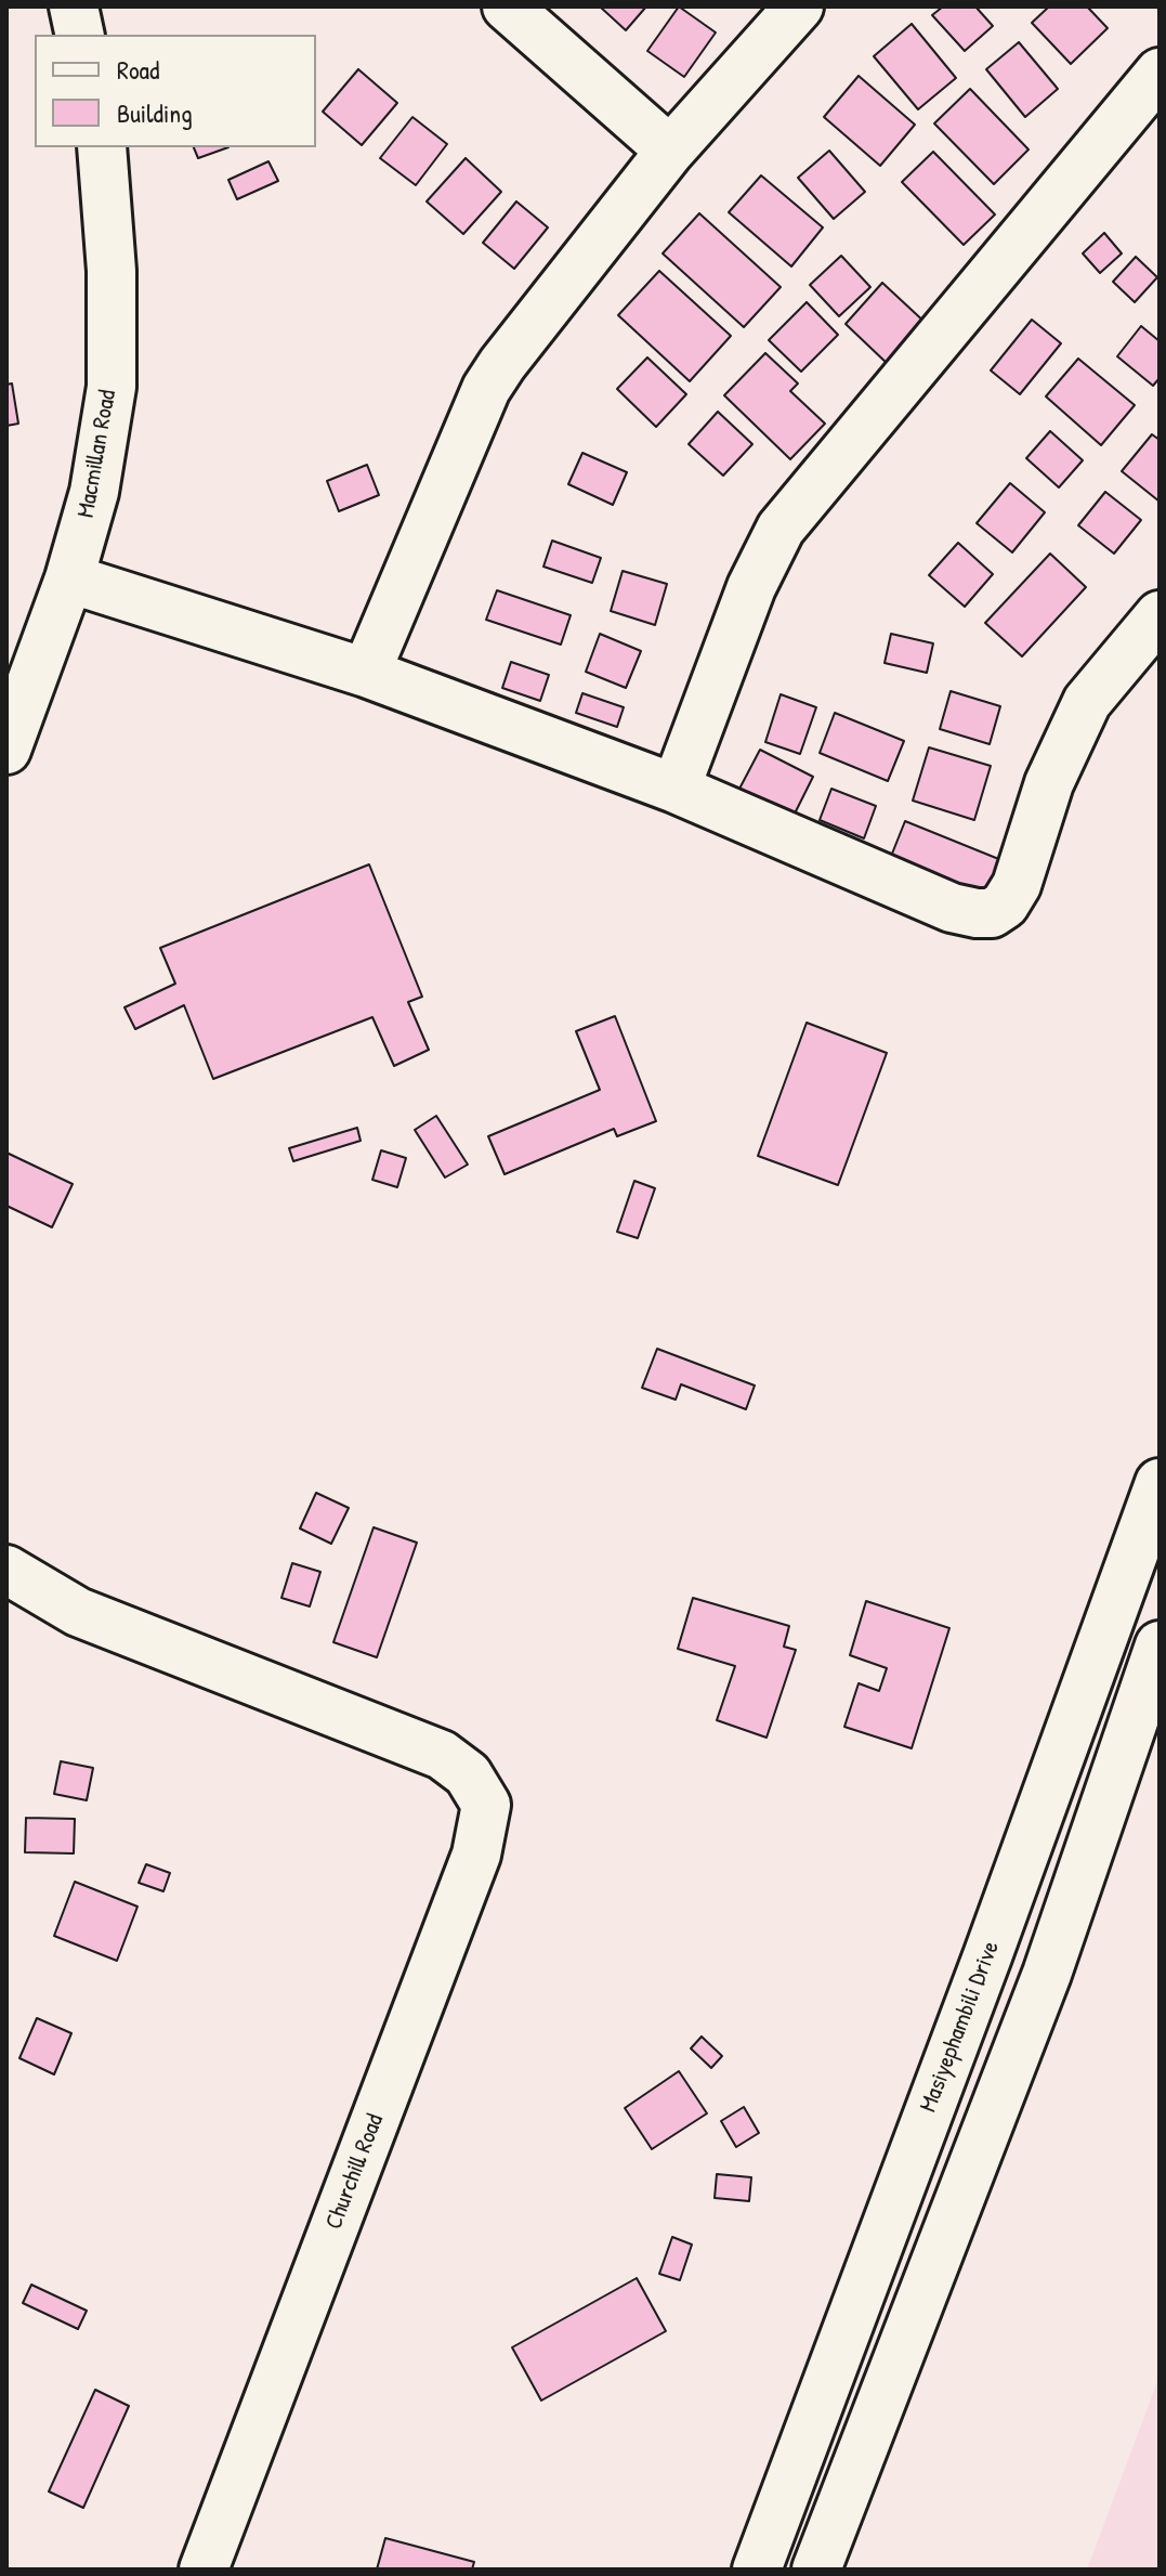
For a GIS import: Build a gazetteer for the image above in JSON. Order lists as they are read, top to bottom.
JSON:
{
  "streets": {
    "street": ["Macmillan Road", "Masiyephambili Drive", "Churchill Road"]
  },
  "legend": ["Road", "Building"]
}
